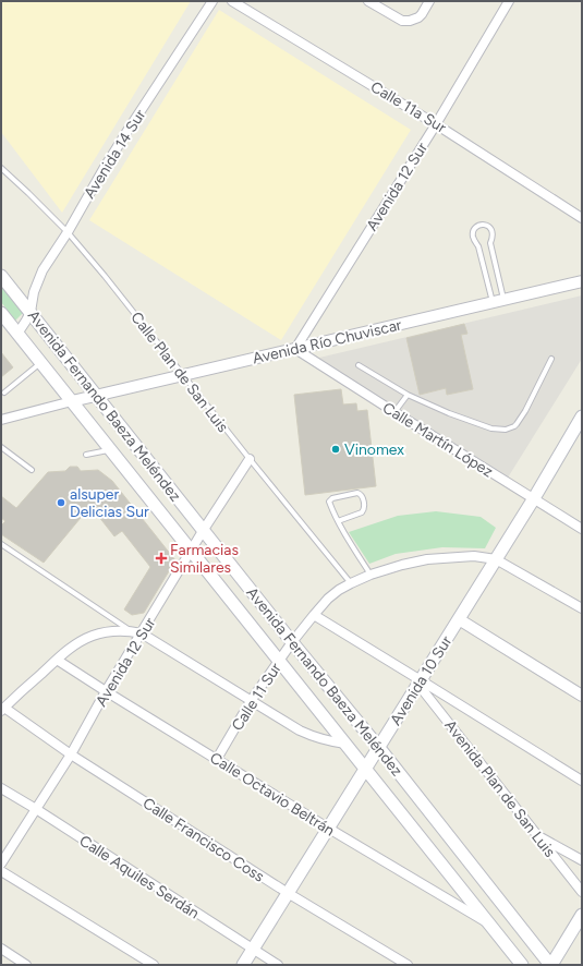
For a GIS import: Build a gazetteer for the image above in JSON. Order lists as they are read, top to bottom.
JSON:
{
  "streets": {
    "main road": ["Avenida Fernando Baeza Meléndez", "Avenida 10 Sur"],
    "street": [
      "Calle 11a Sur",
      "Avenida 14 Sur",
      "Avenida 12 Sur",
      "Avenida Río Chuviscar",
      "Calle Martín López",
      "Calle 11 Sur",
      "Avenida Plan de San Luis",
      "Calle Octavio Beltrán",
      "Calle Francisco Coss",
      "Calle Aquiles Serdán"
    ],
    "lane": ["Calle Plan de San Luis"]
  },
  "crossings": [
    ["Calle 11a Sur", "Avenida 12 Sur"],
    ["Avenida 14 Sur", "Calle Plan de San Luis"],
    ["Avenida 14 Sur", "Avenida Fernando Baeza Meléndez"],
    ["Avenida 12 Sur", "Avenida Río Chuviscar"],
    ["Avenida 12 Sur", "Calle Plan de San Luis"],
    ["Avenida 12 Sur", "Avenida Fernando Baeza Meléndez"],
    ["Avenida 12 Sur", "Calle Martín López"],
    ["Avenida 12 Sur", "Calle Octavio Beltrán"],
    ["Avenida 12 Sur", "Calle Francisco Coss"],
    ["Avenida 12 Sur", "Calle Aquiles Serdán"],
    ["Avenida Río Chuviscar", "Calle Plan de San Luis"],
    ["Avenida Río Chuviscar", "Avenida Fernando Baeza Meléndez"],
    ["Avenida Río Chuviscar", "Calle Martín López"],
    ["Calle Plan de San Luis", "Calle 11 Sur"],
    ["Avenida Fernando Baeza Meléndez", "Avenida 10 Sur"],
    ["Avenida Fernando Baeza Meléndez", "Calle 11 Sur"],
    ["Avenida Fernando Baeza Meléndez", "Calle Octavio Beltrán"],
    ["Calle Martín López", "Avenida 10 Sur"],
    ["Avenida 10 Sur", "Calle 11 Sur"],
    ["Avenida 10 Sur", "Avenida Plan de San Luis"],
    ["Avenida 10 Sur", "Calle Octavio Beltrán"],
    ["Avenida 10 Sur", "Calle Francisco Coss"],
    ["Avenida 10 Sur", "Calle Aquiles Serdán"],
    ["Calle 11 Sur", "Calle Octavio Beltrán"]
  ],
  "places": {
    "other": ["Vinomex", "alsuper Delicias Sur"],
    "health": ["Farmacias Similares"]
  }
}
